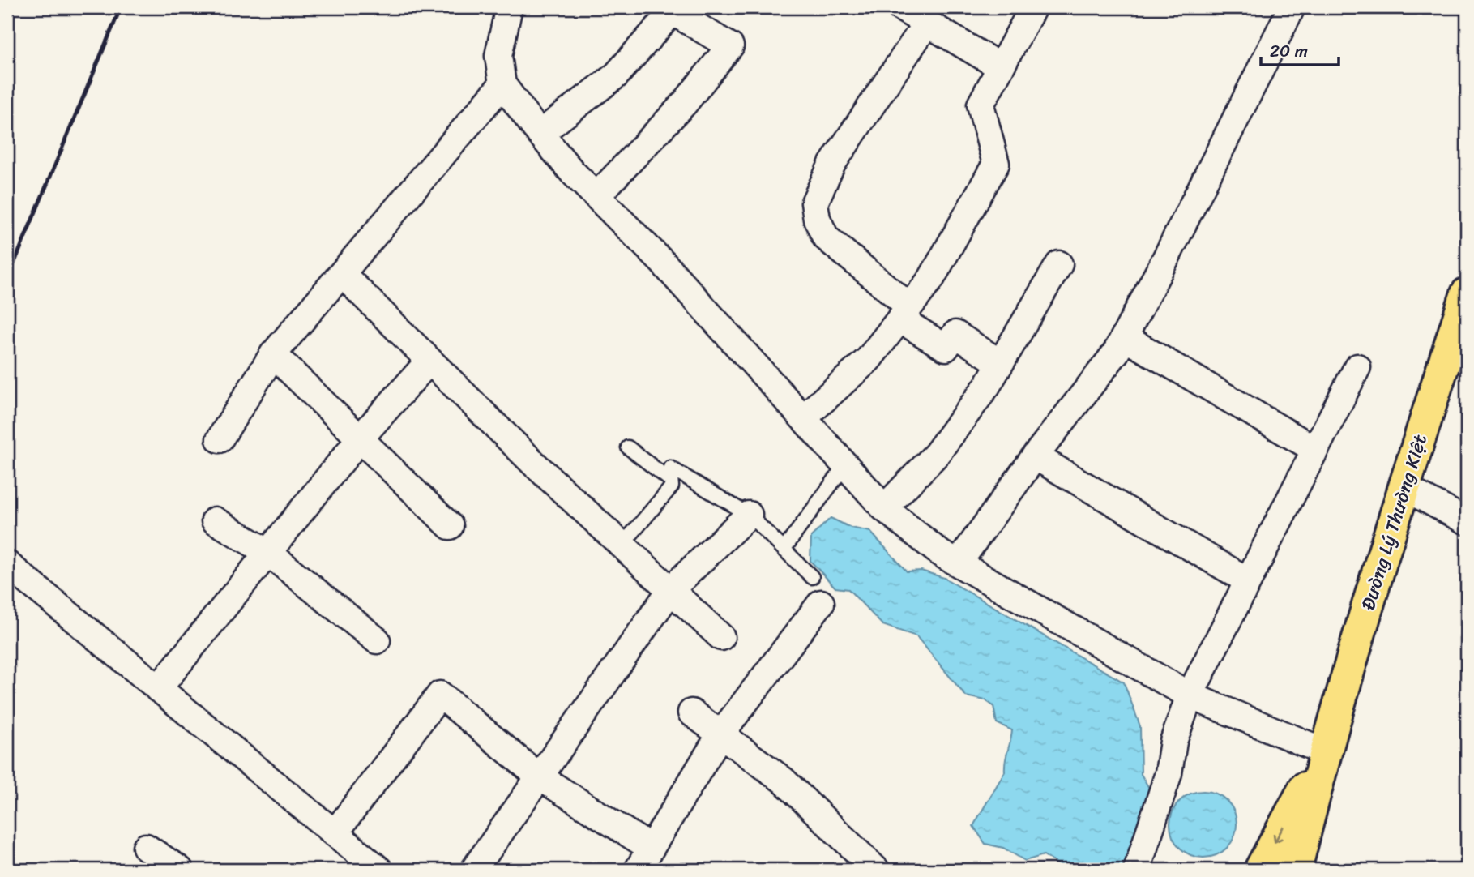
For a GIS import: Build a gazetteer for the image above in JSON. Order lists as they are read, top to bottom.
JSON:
{
  "streets": {
    "main road": ["Đường Lý Thường Kiệt"]
  },
  "scale_bar": "20 m"
}
